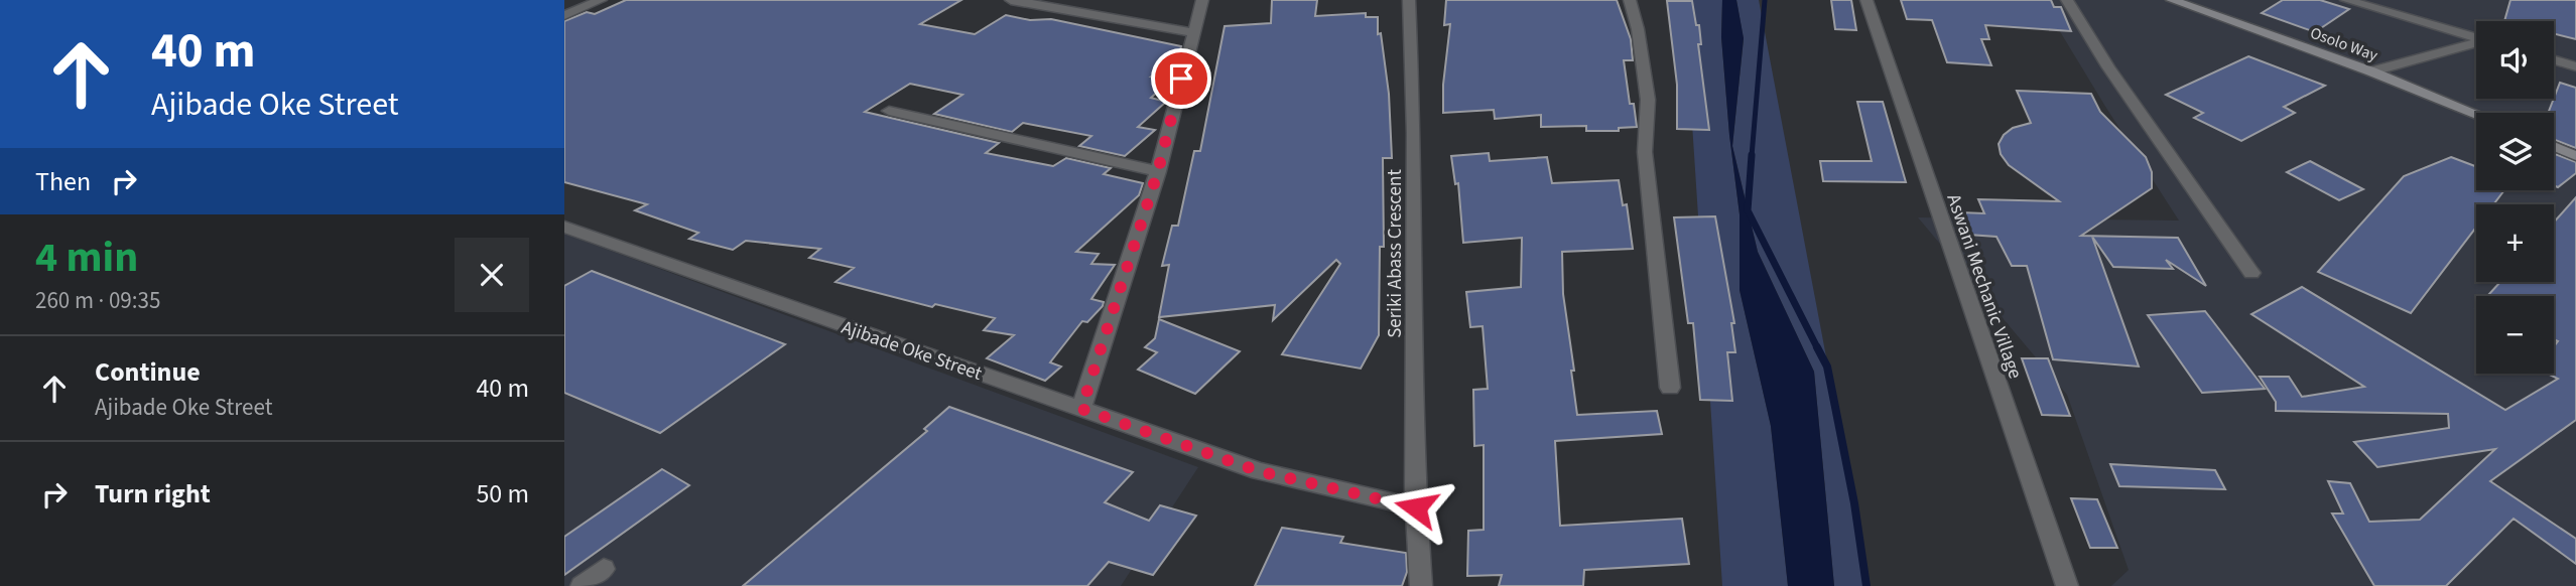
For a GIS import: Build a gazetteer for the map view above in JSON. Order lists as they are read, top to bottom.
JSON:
{
  "streets": {
    "main road": ["Osolo Way"],
    "street": ["Seriki Abass Crescent", "Aswani Mechanic Village", "Ajibade Oke Street"]
  },
  "crossings": [
    ["Seriki Abass Crescent", "Ajibade Oke Street"]
  ],
  "page": {
    "turn": ["40 m", "Ajibade Oke Street"],
    "map_buttons": ["+", "−"],
    "then": "Then",
    "heading": ["4 min", "260 m · 09:35"],
    "list": [
      {
        "name": "Continue",
        "note": "Ajibade Oke Street",
        "value": "40 m"
      },
      {
        "name": "Turn right",
        "value": "50 m"
      }
    ]
  }
}
